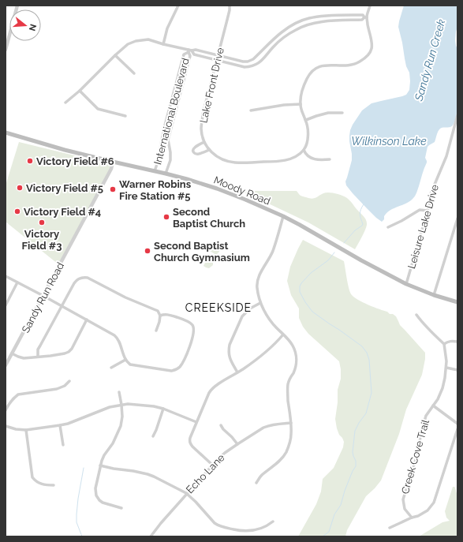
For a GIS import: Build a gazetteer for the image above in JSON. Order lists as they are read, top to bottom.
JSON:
{
  "streets": {
    "main road": ["Moody Road"],
    "street": [
      "Lake Front Drive",
      "International Boulevard",
      "Leisure Lake Drive",
      "Sandy Run Road",
      "Creek Cove Trail",
      "Echo Lane"
    ]
  },
  "crossings": [
    ["International Boulevard", "Moody Road"],
    ["Moody Road", "Leisure Lake Drive"],
    ["Moody Road", "Sandy Run Road"]
  ],
  "districts": ["CREEKSIDE"],
  "water": ["Sandy Run Creek", "Wilkinson Lake"],
  "places": [
    "Victory Field #6",
    "Victory Field #5",
    "Warner Robins Fire Station #5",
    "Victory Field #4",
    "Second Baptist Church",
    "Victory Field #3",
    "Second Baptist Church Gymnasium"
  ],
  "north": "right"
}
